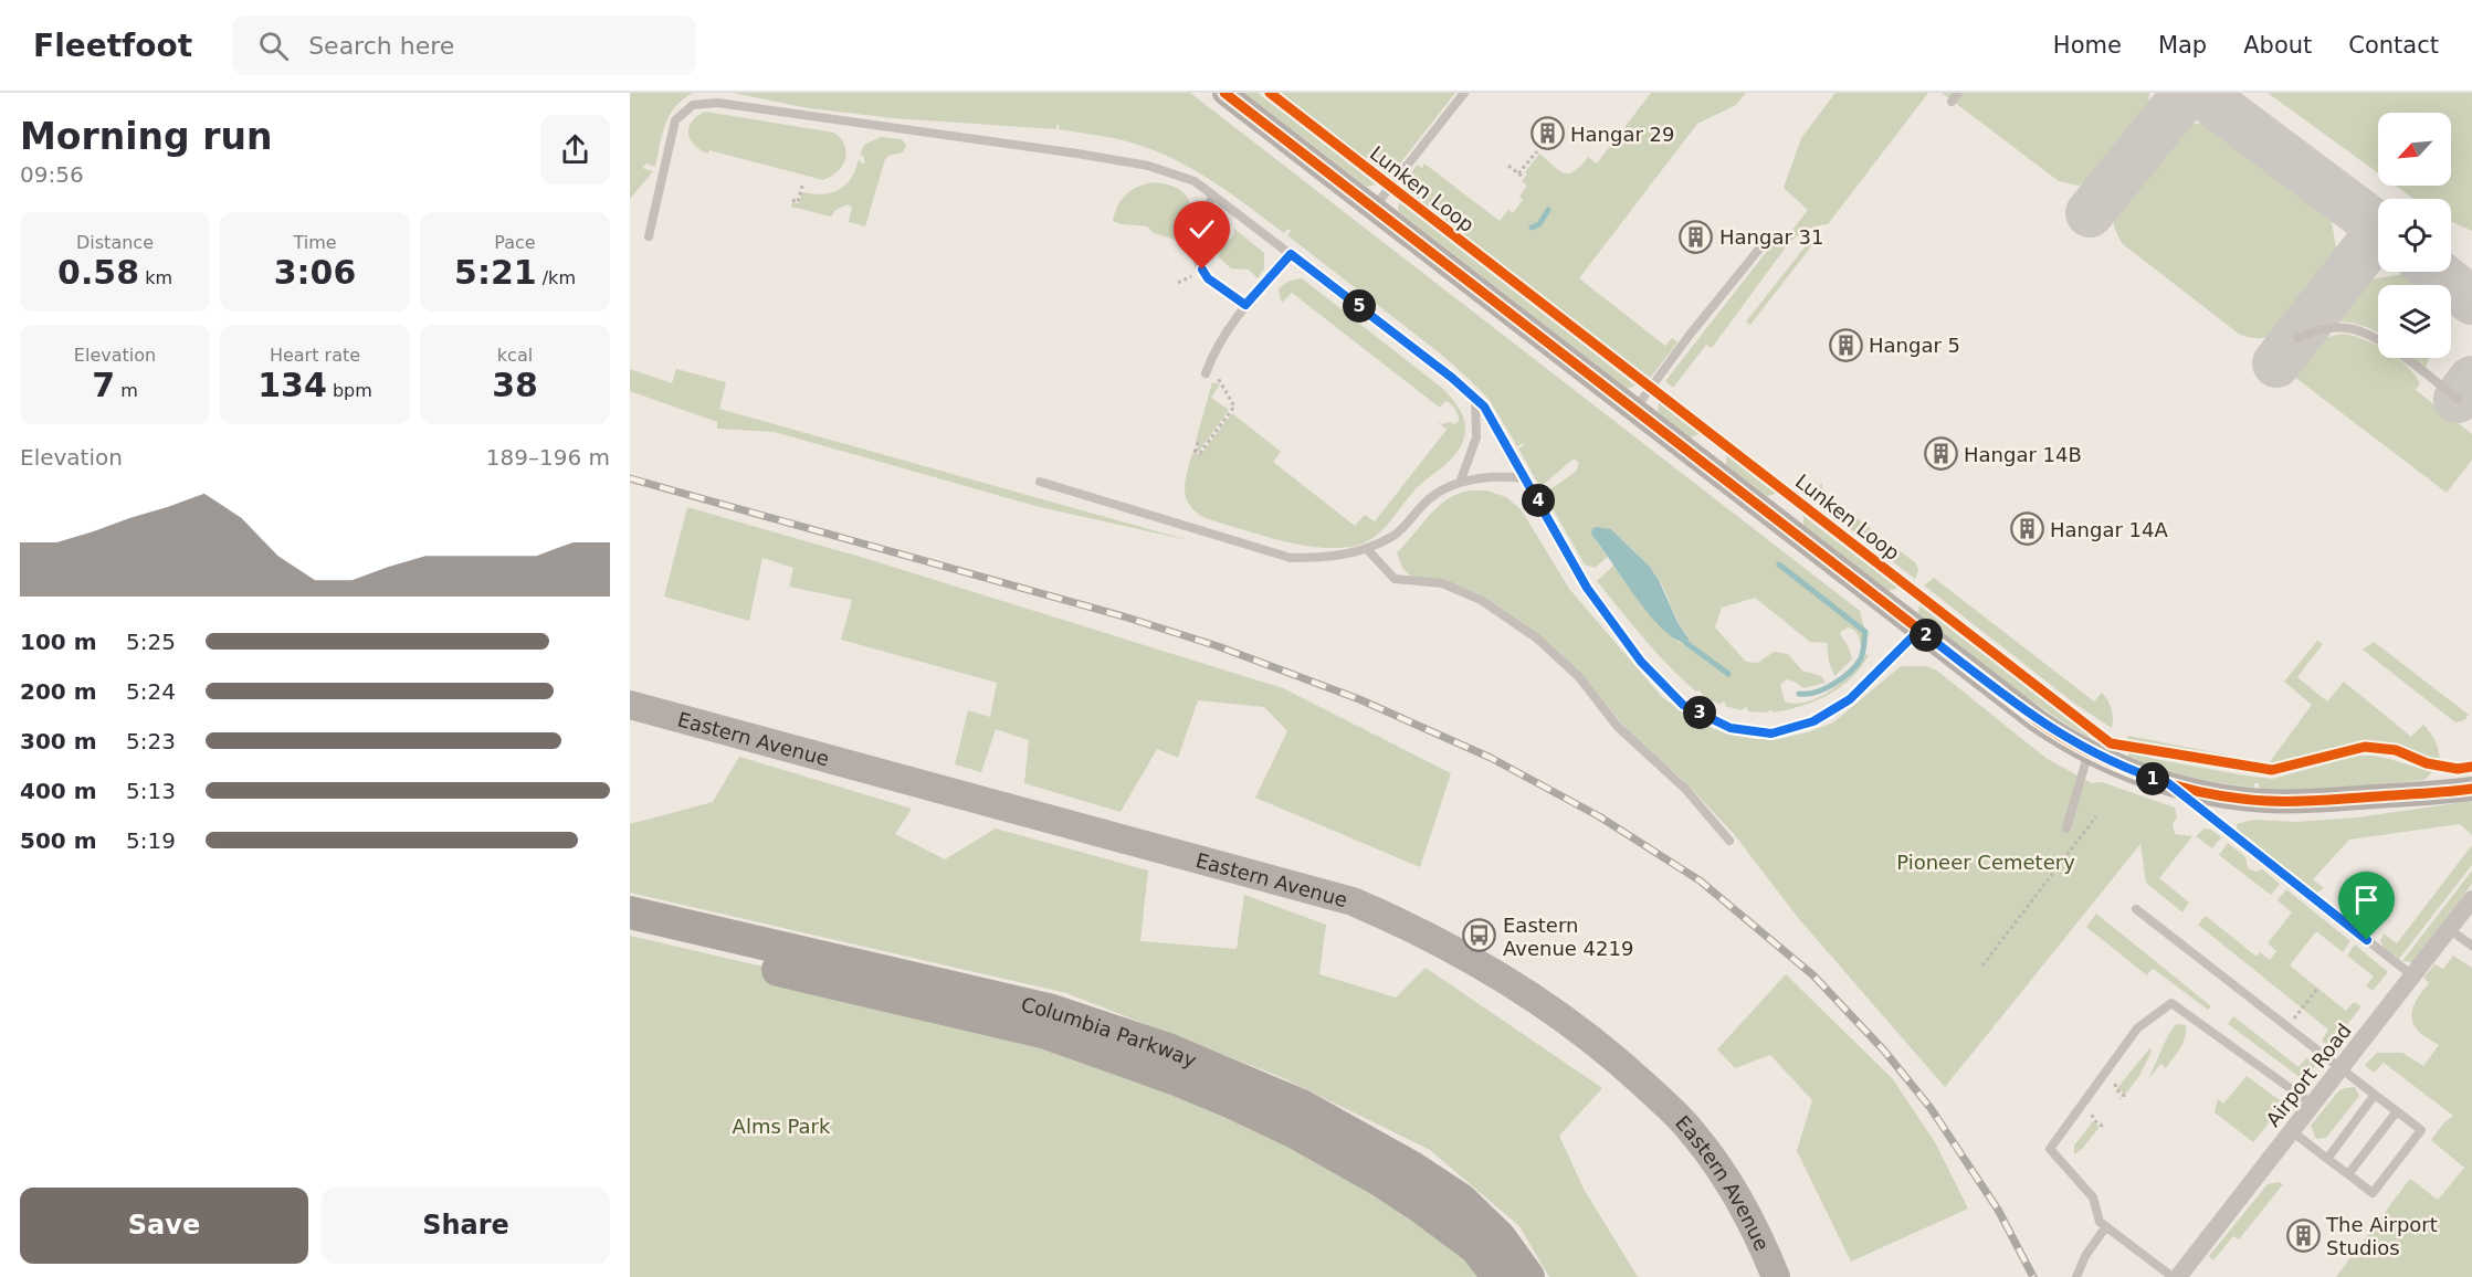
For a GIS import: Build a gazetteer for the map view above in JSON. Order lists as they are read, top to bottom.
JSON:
{
  "streets": {
    "highway": ["Columbia Parkway"],
    "main road": ["Eastern Avenue"],
    "street": ["Airport Road"],
    "cycle path": ["Lunken Loop"]
  },
  "parks": ["Pioneer Cemetery", "Alms Park"],
  "places": {
    "building": [
      "Hangar 29",
      "Hangar 31",
      "Hangar 5",
      "Hangar 14B",
      "Hangar 14A",
      "The Airport Studios"
    ],
    "bus stop": ["Eastern Avenue 4219"]
  },
  "north": "bottom left",
  "page": {
    "header": "Fleetfoot",
    "search": "Search here",
    "nav": [
      "Home",
      "Map",
      "About",
      "Contact"
    ],
    "heading": ["Morning run", "09:56"],
    "stats": [
      ["Distance", "0.58 km"],
      ["Time", "3:06"],
      ["Pace", "5:21 /km"],
      ["Elevation", "7 m"],
      ["Heart rate", "134 bpm"],
      ["kcal", "38"]
    ],
    "pins": [
      "5",
      "4",
      "2",
      "3",
      "1"
    ],
    "chart": ["Elevation", "189–196 m"],
    "list": [
      {
        "name": "100 m",
        "note": "5:25"
      },
      {
        "name": "200 m",
        "note": "5:24"
      },
      {
        "name": "300 m",
        "note": "5:23"
      },
      {
        "name": "400 m",
        "note": "5:13"
      },
      {
        "name": "500 m",
        "note": "5:19"
      }
    ],
    "buttons": ["Save", "Share"]
  }
}
